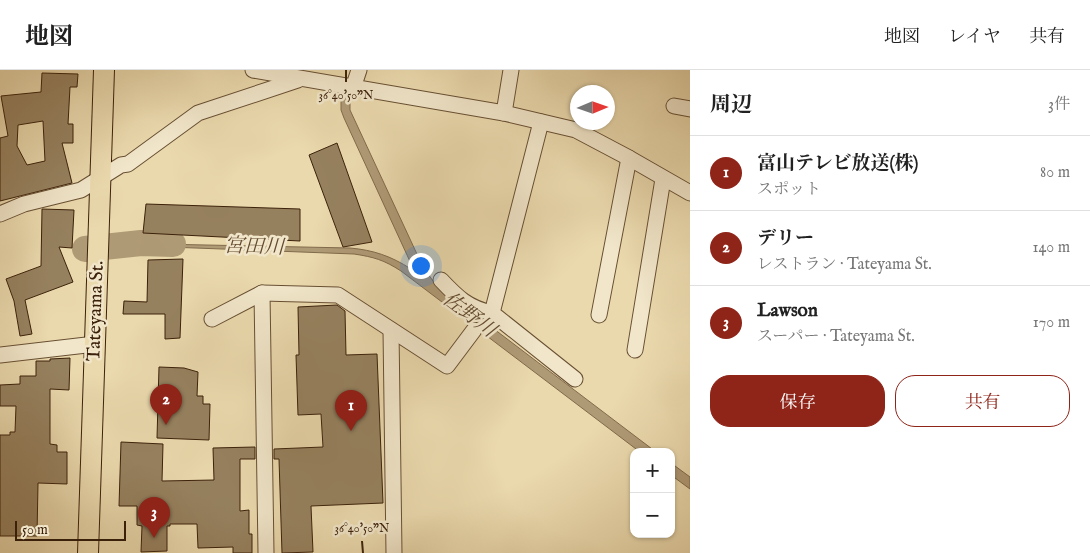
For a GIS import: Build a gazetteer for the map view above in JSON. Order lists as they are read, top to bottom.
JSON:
{
  "streets": {
    "main road": ["Tateyama St."]
  },
  "water": ["宮田川", "佐野川"],
  "scale_bar": "50 m",
  "north": "right",
  "page": {
    "header": "地図",
    "nav": ["地図", "レイヤ", "共有"],
    "heading": ["周辺", "3件"],
    "list": [
      {
        "mark": "1",
        "name": "富山テレビ放送(株)",
        "note": "スポット",
        "value": "80 m"
      },
      {
        "mark": "2",
        "name": "デリー",
        "note": "レストラン · Tateyama St.",
        "value": "140 m"
      },
      {
        "mark": "3",
        "name": "Lawson",
        "note": "スーパー · Tateyama St.",
        "value": "170 m"
      }
    ],
    "buttons": ["保存", "共有"],
    "pins": ["2", "1", "3"],
    "map_buttons": ["+", "−"],
    "scale": "50 m"
  },
  "coordinates": ["36°40'50\"N"]
}
